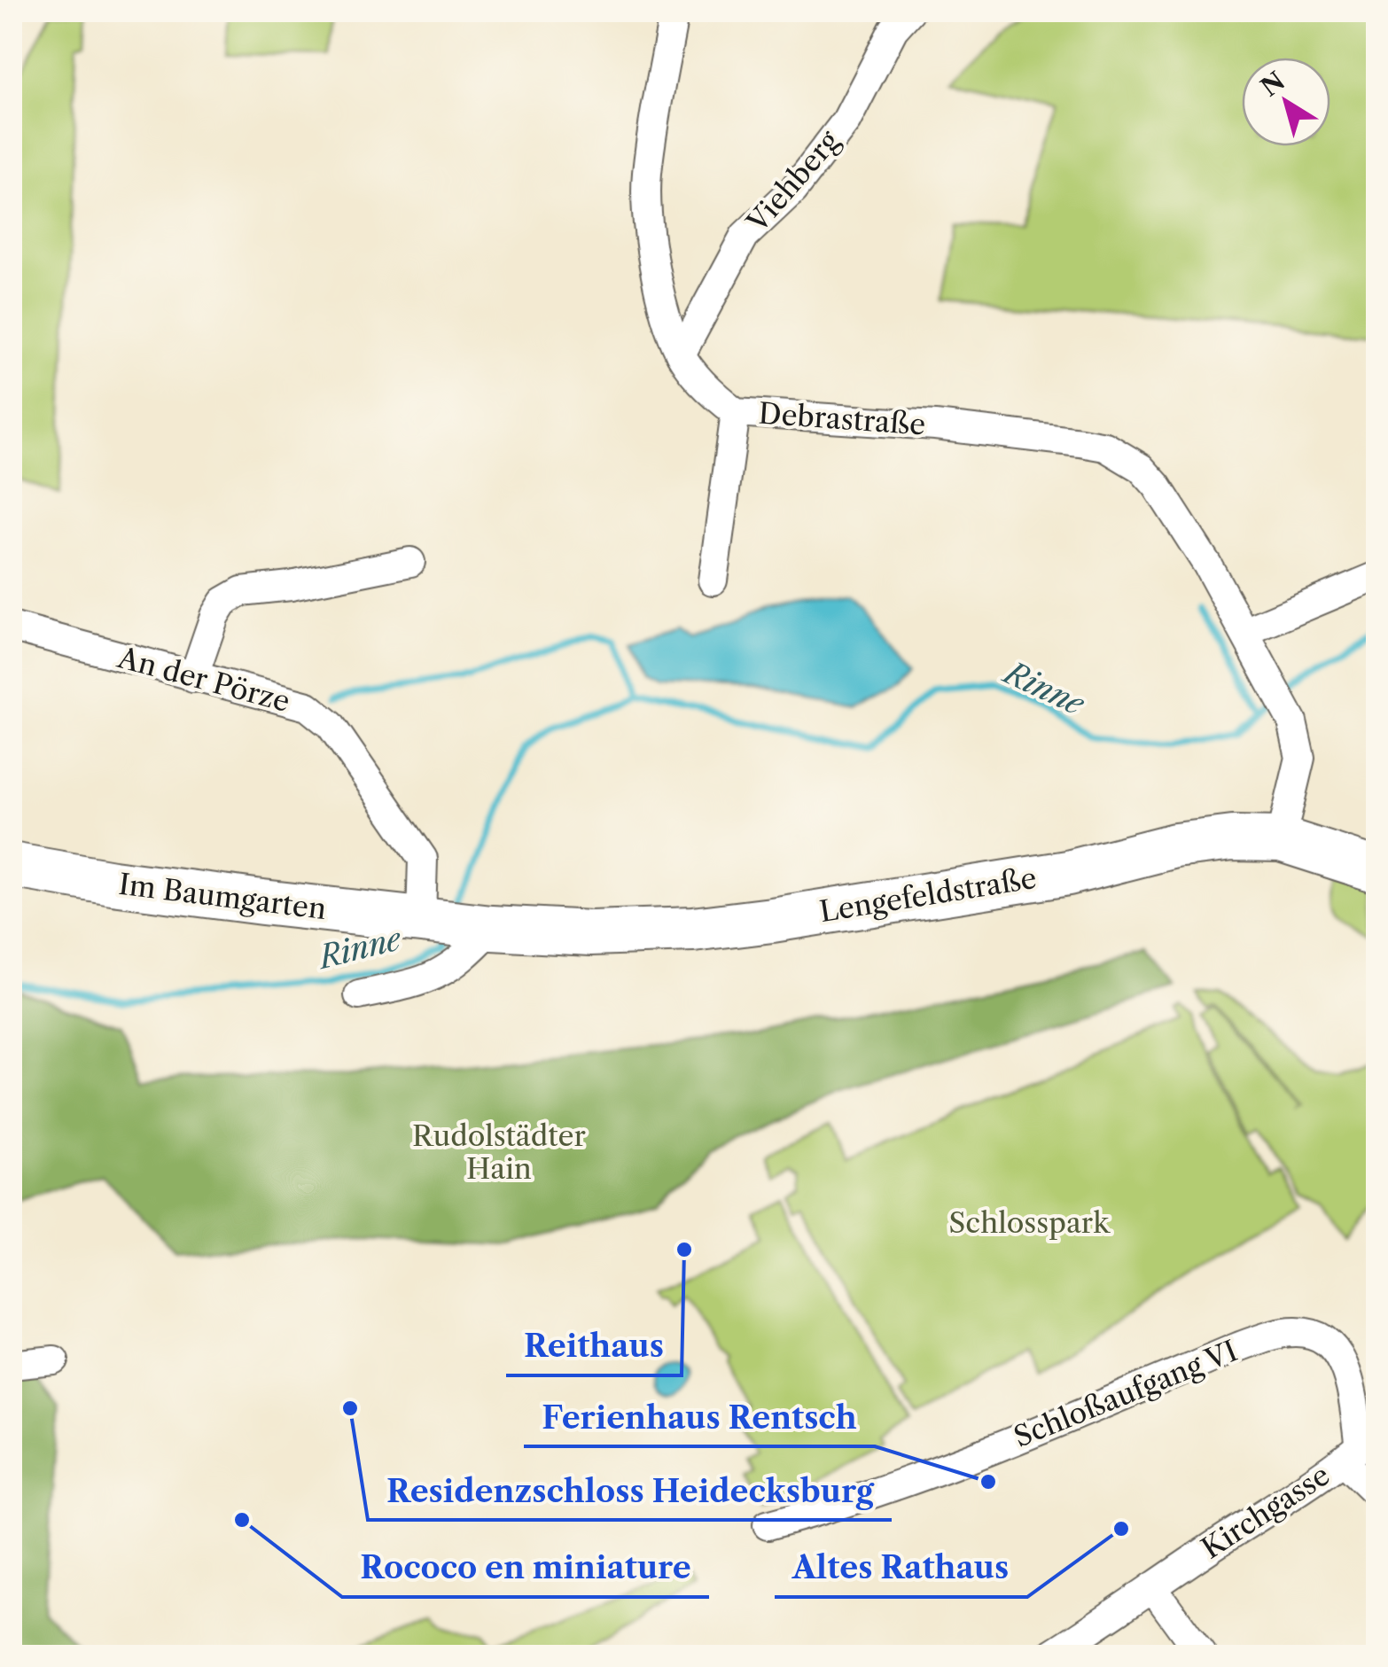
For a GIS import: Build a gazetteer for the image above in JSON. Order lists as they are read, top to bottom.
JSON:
{
  "streets": {
    "main road": ["Lengefeldstraße", "Im Baumgarten"],
    "street": [
      "Viehberg",
      "Debrastraße",
      "An der Pörze",
      "Schloßaufgang VI",
      "Kirchgasse"
    ]
  },
  "crossings": [
    ["Viehberg", "Debrastraße"],
    ["Debrastraße", "Lengefeldstraße"],
    ["An der Pörze", "Lengefeldstraße"],
    ["An der Pörze", "Im Baumgarten"],
    ["Lengefeldstraße", "Im Baumgarten"],
    ["Schloßaufgang VI", "Kirchgasse"]
  ],
  "water": ["Rinne"],
  "parks": ["Rudolstädter Hain", "Schlosspark"],
  "places": [
    "Reithaus",
    "Residenzschloss Heidecksburg",
    "Ferienhaus Rentsch",
    "Rococo en miniature",
    "Altes Rathaus"
  ],
  "north": "top left"
}
